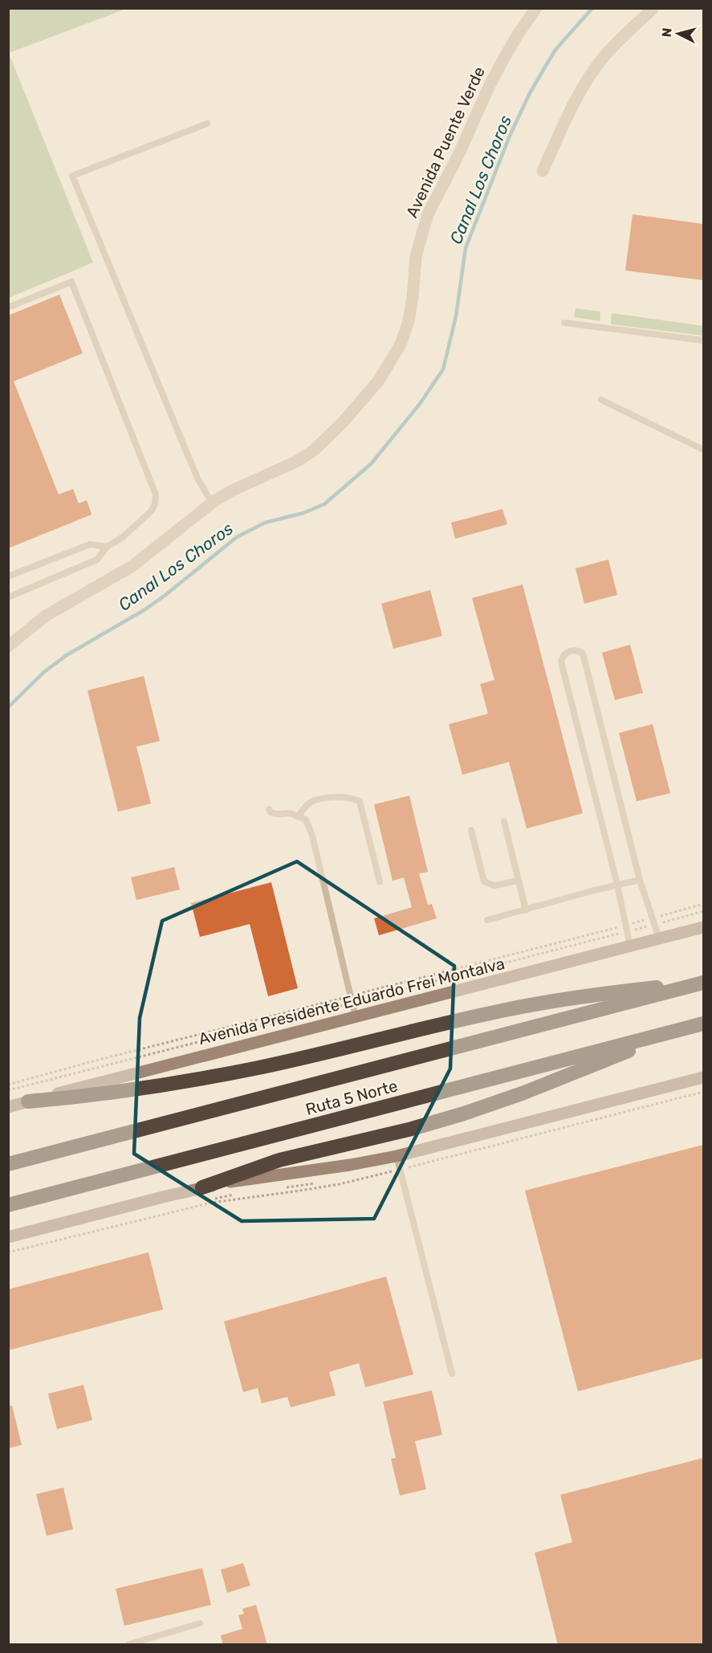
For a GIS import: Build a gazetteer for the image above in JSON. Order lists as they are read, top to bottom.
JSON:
{
  "streets": {
    "highway": ["Ruta 5 Norte"],
    "main road": ["Avenida Presidente Eduardo Frei Montalva"],
    "street": ["Avenida Puente Verde"]
  },
  "water": ["Canal Los Choros"],
  "north": "left"
}
